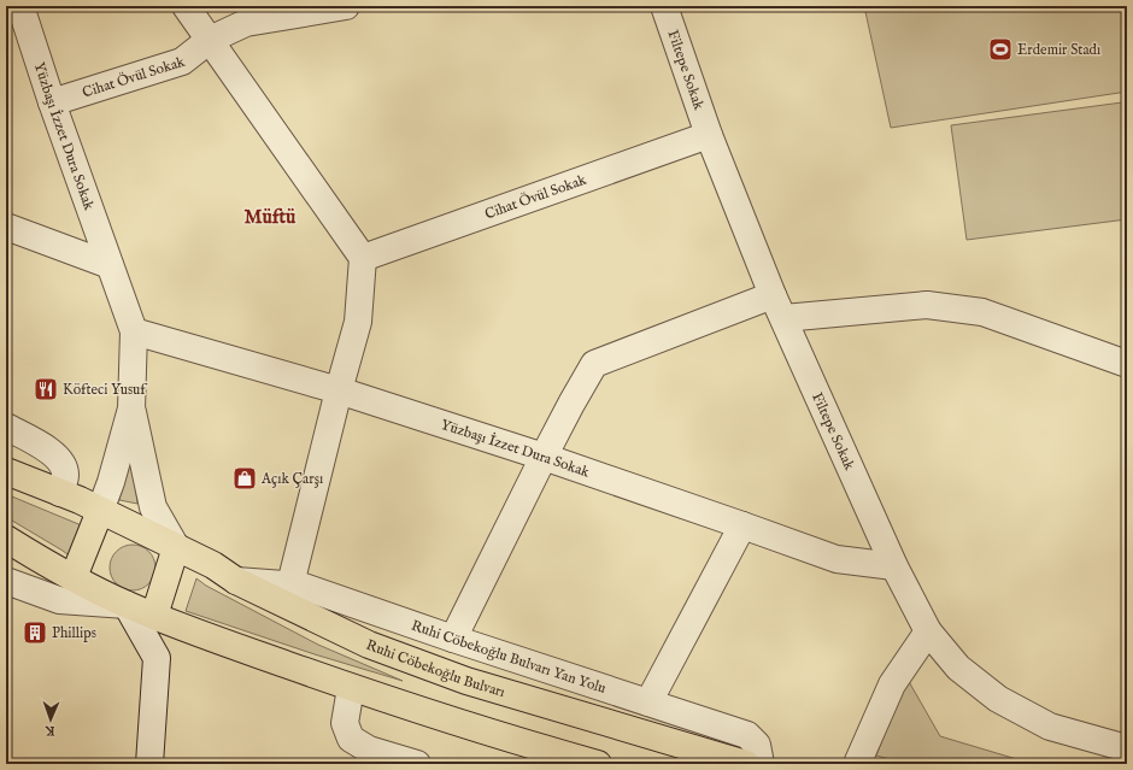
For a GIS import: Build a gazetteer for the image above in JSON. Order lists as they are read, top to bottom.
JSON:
{
  "streets": {
    "main road": ["Ruhi Cöbekoğlu Bulvarı"],
    "street": [
      "Filtepe Sokak",
      "Cihat Övül Sokak",
      "Yüzbaşı İzzet Dura Sokak",
      "Ruhi Cöbekoğlu Bulvarı Yan Yolu"
    ]
  },
  "crossings": [
    ["Filtepe Sokak", "Cihat Övül Sokak"],
    ["Filtepe Sokak", "Yüzbaşı İzzet Dura Sokak"],
    ["Cihat Övül Sokak", "Yüzbaşı İzzet Dura Sokak"],
    ["Yüzbaşı İzzet Dura Sokak", "Ruhi Cöbekoğlu Bulvarı"],
    ["Ruhi Cöbekoğlu Bulvarı Yan Yolu", "Ruhi Cöbekoğlu Bulvarı"]
  ],
  "districts": ["Müftü"],
  "places": {
    "sports": ["Erdemir Stadı"],
    "restaurant": ["Köfteci Yusuf"],
    "shop": ["Açık Çarşı"],
    "building": ["Phillips"]
  },
  "north": "bottom"
}
